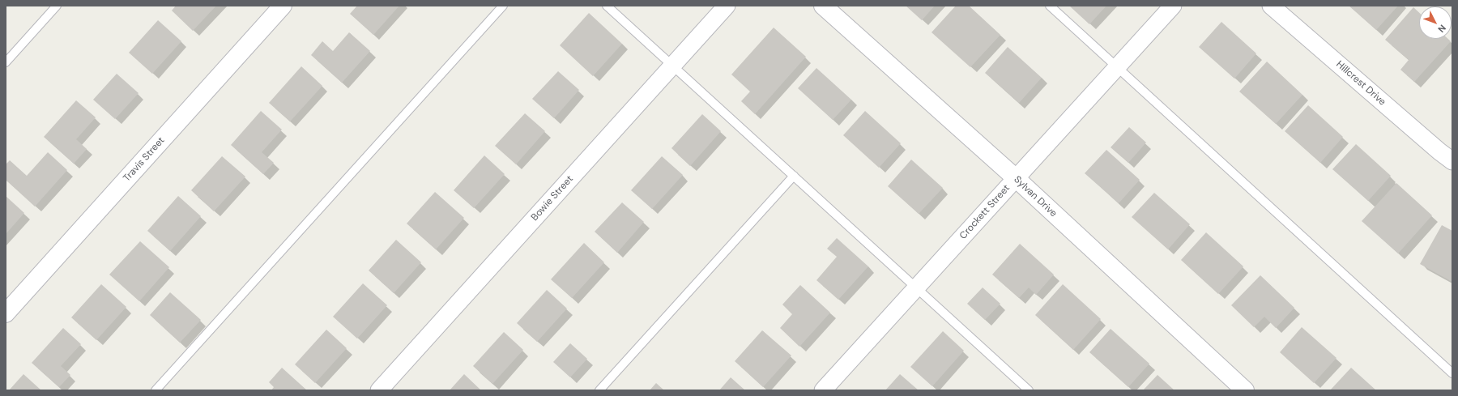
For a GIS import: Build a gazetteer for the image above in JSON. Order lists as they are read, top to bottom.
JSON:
{
  "streets": {
    "street": [
      "Hillcrest Drive",
      "Travis Street",
      "Sylvan Drive",
      "Bowie Street",
      "Crockett Street"
    ]
  },
  "crossings": [
    ["Sylvan Drive", "Crockett Street"]
  ],
  "north": "bottom right"
}
